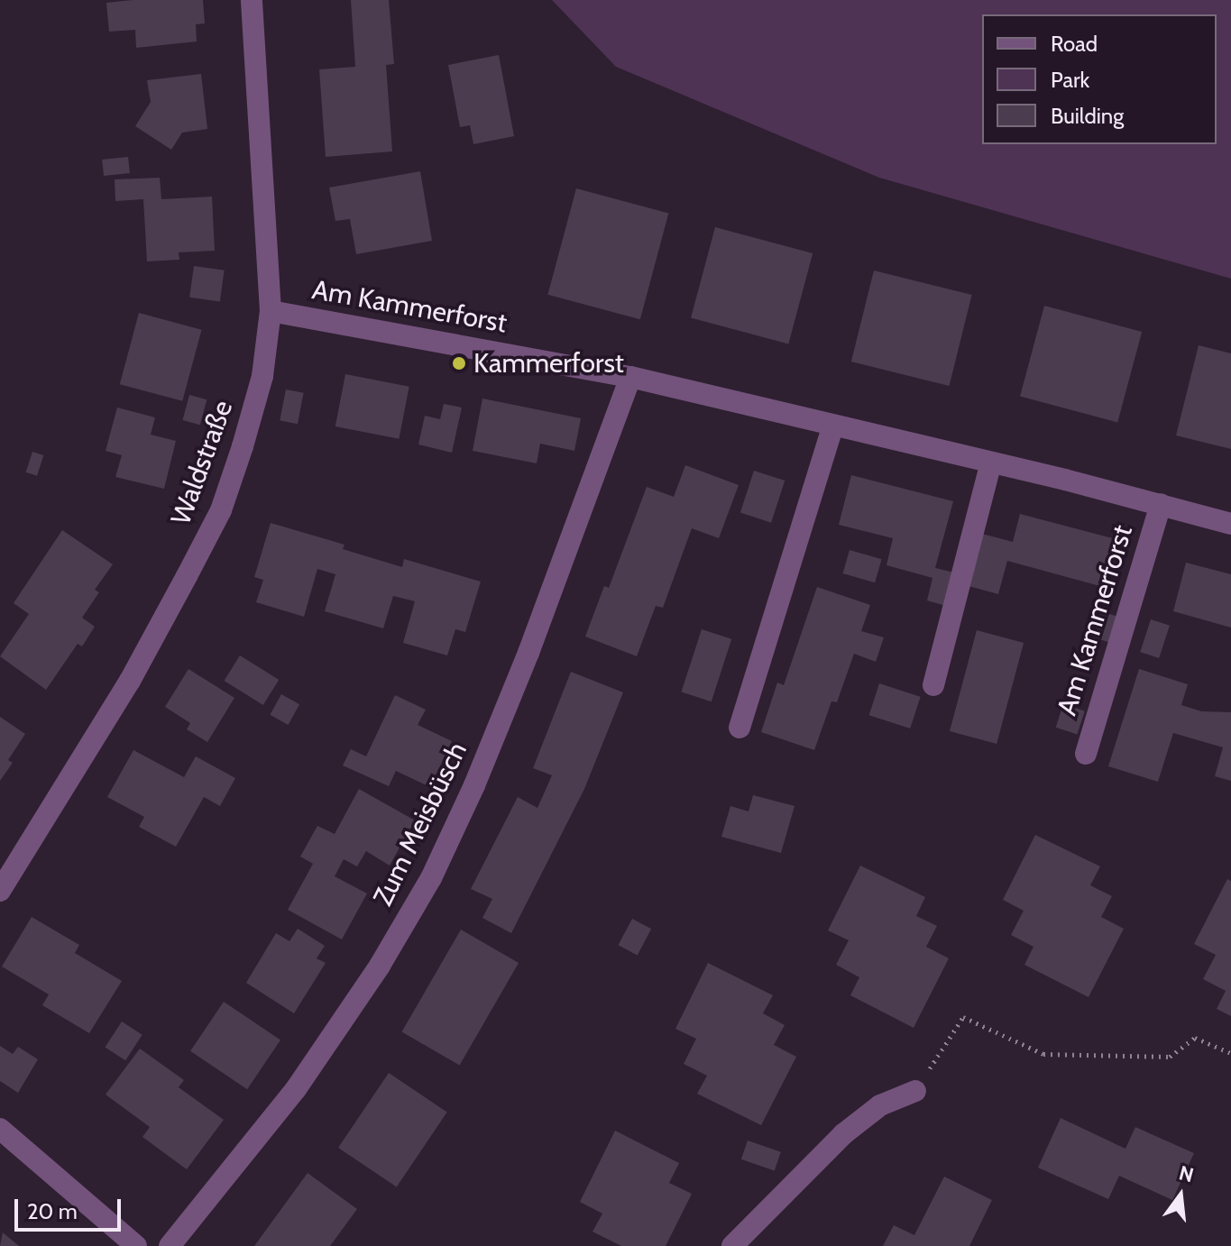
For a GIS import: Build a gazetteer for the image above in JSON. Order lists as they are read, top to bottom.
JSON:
{
  "streets": {
    "street": ["Am Kammerforst", "Waldstraße", "Zum Meisbüsch"]
  },
  "crossings": [
    ["Am Kammerforst", "Waldstraße"],
    ["Am Kammerforst", "Zum Meisbüsch"]
  ],
  "places": ["Kammerforst"],
  "legend": ["Road", "Park", "Building"],
  "scale_bar": "20 m",
  "north": "top"
}
